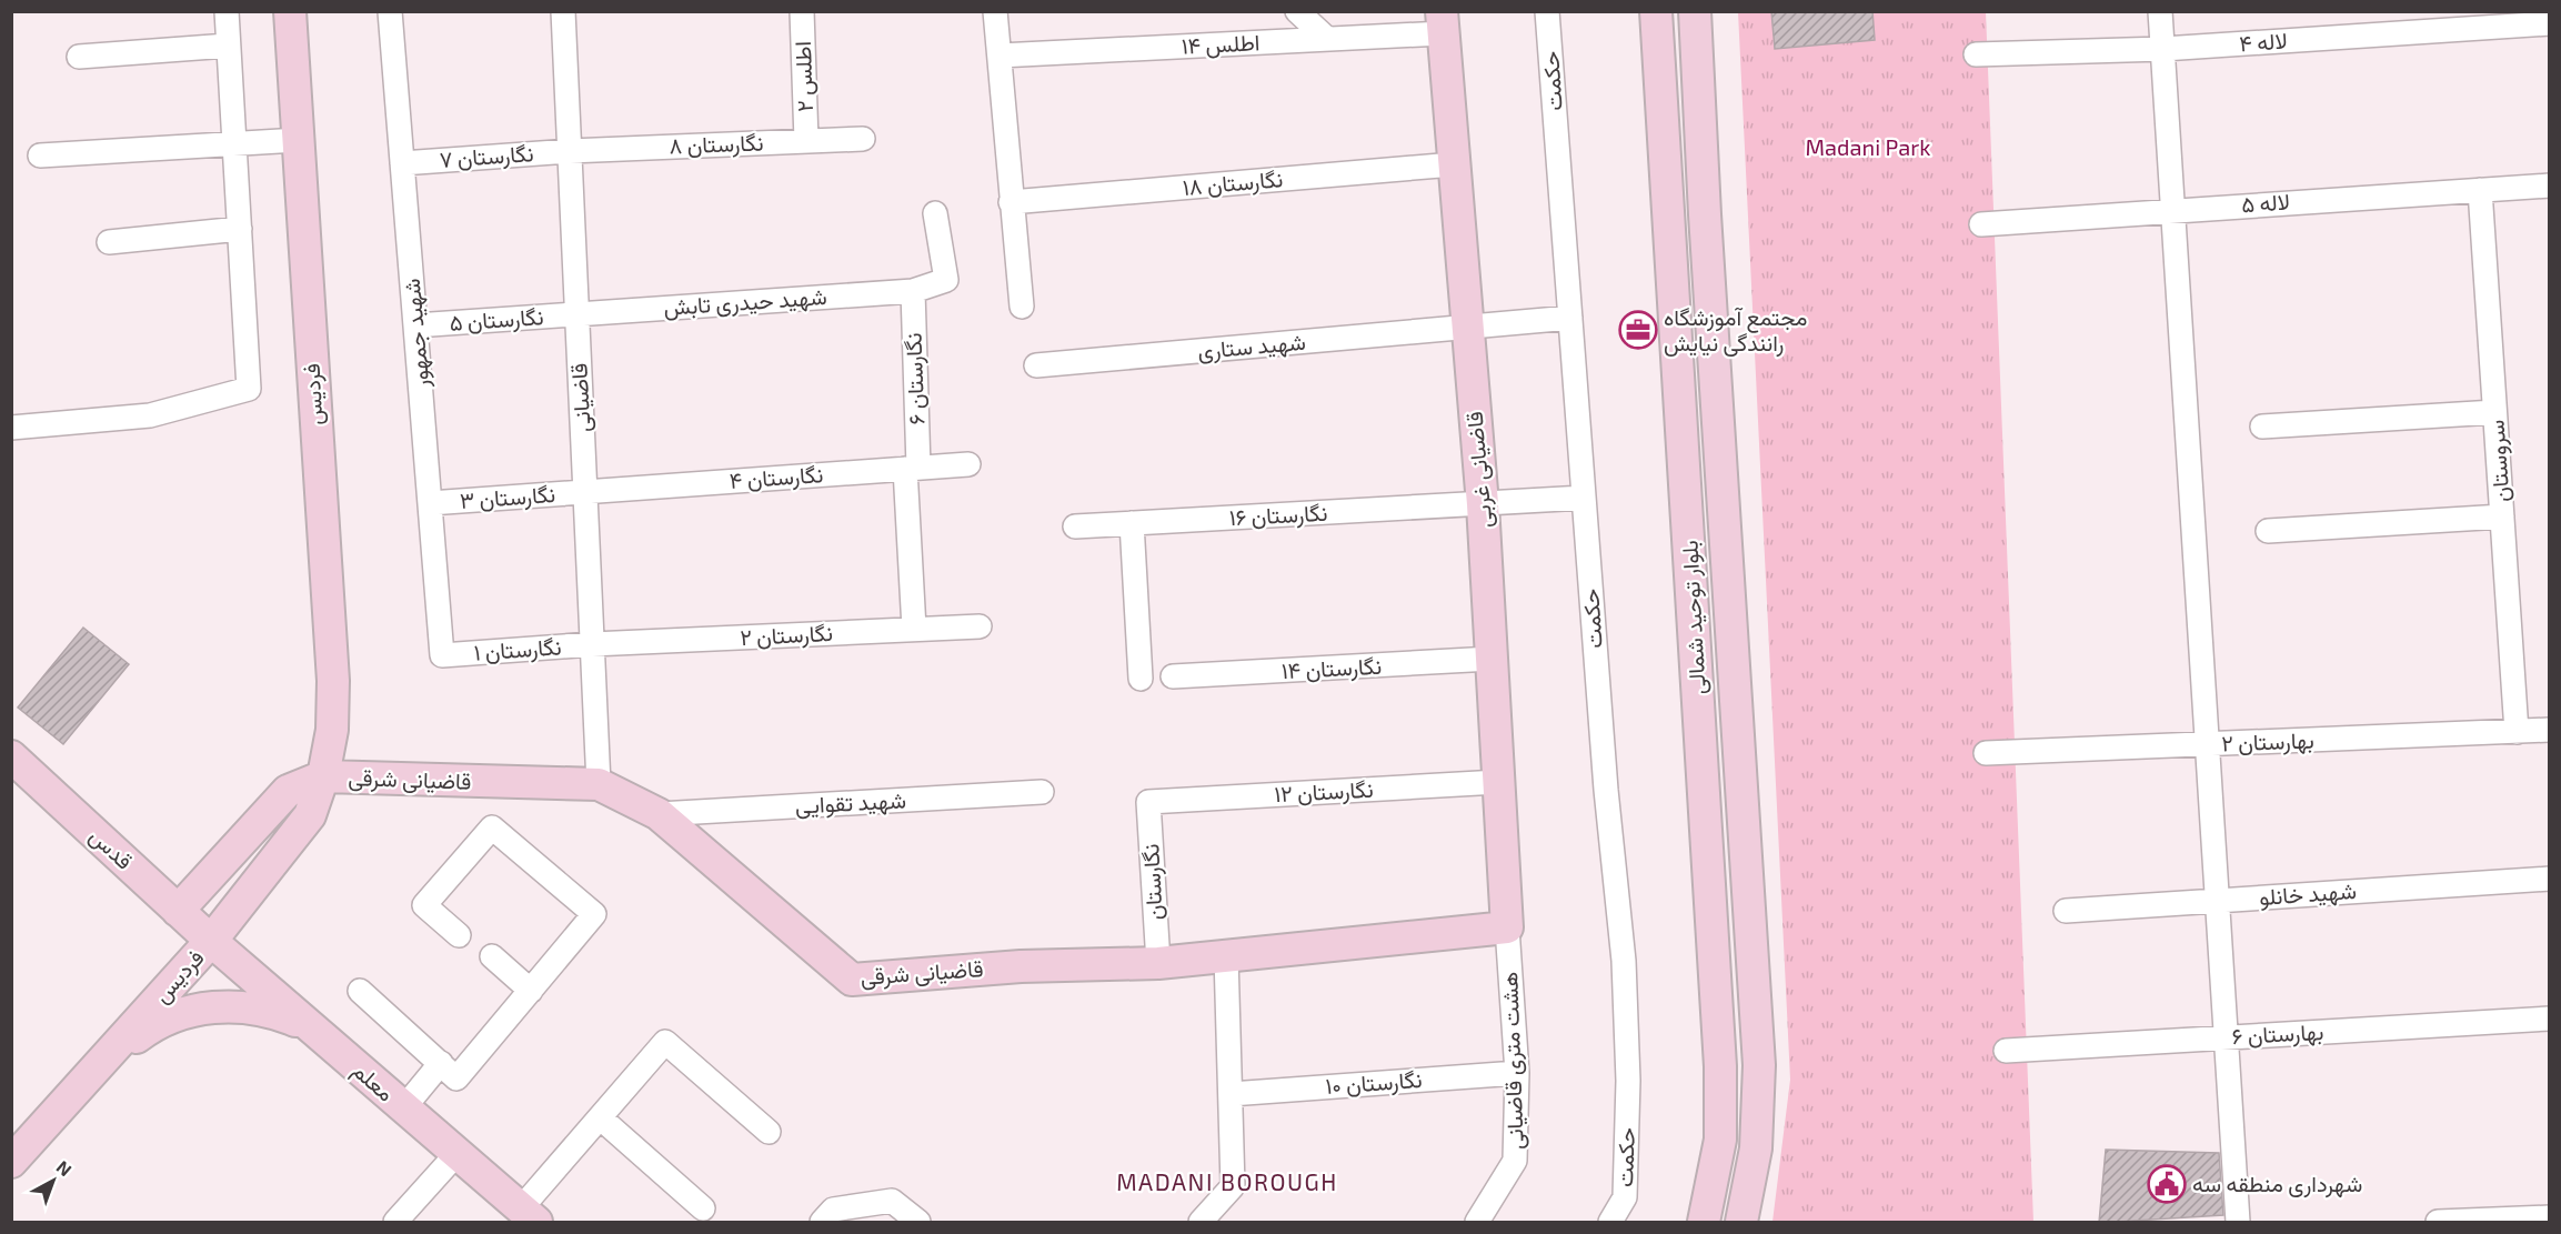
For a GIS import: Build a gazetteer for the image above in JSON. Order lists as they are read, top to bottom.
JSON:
{
  "streets": {
    "street": [
      "لاله ۴",
      "اطلس ۱۴",
      "اطلس ۲",
      "حکمت",
      "نگارستان ۸",
      "نگارستان ۷",
      "نگارستان ۱۸",
      "لاله ۵",
      "شهید حیدری تابش",
      "نگارستان ۵",
      "شهید جمهور",
      "شهید ستاری",
      "نگارستان ۶",
      "فردیس",
      "قاضیانی",
      "سروستان",
      "قاضیانی غربی",
      "نگارستان ۴",
      "نگارستان ۳",
      "نگارستان ۱۶",
      "بلوار توحید شمالی",
      "نگارستان ۲",
      "نگارستان ۱",
      "نگارستان ۱۴",
      "بهارستان ۲",
      "قاضیانی شرقی",
      "نگارستان ۱۲",
      "شهید تقوایی",
      "قدس",
      "نگارستان",
      "شهید خانلو",
      "بهارستان ۶",
      "هشت متری قاضیانی",
      "معلم",
      "نگارستان ۱۰"
    ]
  },
  "crossings": [
    ["اطلس ۱۴", "قاضیانی غربی"],
    ["اطلس ۲", "نگارستان ۸"],
    ["حکمت", "شهید ستاری"],
    ["حکمت", "نگارستان ۱۶"],
    ["نگارستان ۸", "نگارستان ۷"],
    ["نگارستان ۸", "قاضیانی"],
    ["نگارستان ۷", "شهید جمهور"],
    ["نگارستان ۷", "قاضیانی"],
    ["نگارستان ۱۸", "قاضیانی غربی"],
    ["لاله ۵", "سروستان"],
    ["شهید حیدری تابش", "نگارستان ۵"],
    ["شهید حیدری تابش", "نگارستان ۶"],
    ["شهید حیدری تابش", "قاضیانی"],
    ["نگارستان ۵", "شهید جمهور"],
    ["نگارستان ۵", "قاضیانی"],
    ["شهید جمهور", "نگارستان ۳"],
    ["شهید جمهور", "نگارستان ۱"],
    ["شهید ستاری", "قاضیانی غربی"],
    ["نگارستان ۶", "نگارستان ۴"],
    ["نگارستان ۶", "نگارستان ۲"],
    ["فردیس", "قاضیانی شرقی"],
    ["فردیس", "قدس"],
    ["فردیس", "معلم"],
    ["قاضیانی", "نگارستان ۴"],
    ["قاضیانی", "نگارستان ۳"],
    ["قاضیانی", "نگارستان ۲"],
    ["قاضیانی", "نگارستان ۱"],
    ["قاضیانی", "قاضیانی شرقی"],
    ["سروستان", "بهارستان ۲"],
    ["قاضیانی غربی", "نگارستان ۱۶"],
    ["قاضیانی غربی", "نگارستان ۱۴"],
    ["قاضیانی غربی", "قاضیانی شرقی"],
    ["قاضیانی غربی", "نگارستان ۱۲"],
    ["قاضیانی غربی", "هشت متری قاضیانی"],
    ["نگارستان ۴", "نگارستان ۳"],
    ["نگارستان ۲", "نگارستان ۱"],
    ["قاضیانی شرقی", "شهید تقوایی"],
    ["قاضیانی شرقی", "نگارستان"],
    ["قاضیانی شرقی", "هشت متری قاضیانی"],
    ["نگارستان ۱۲", "نگارستان"],
    ["قدس", "معلم"],
    ["هشت متری قاضیانی", "نگارستان ۱۰"]
  ],
  "districts": ["MADANI BOROUGH"],
  "parks": ["Madani Park"],
  "places": {
    "office": ["مجتمع آموزشگاه رانندگی نیایش"],
    "public building": ["شهرداری منطقه سه"]
  },
  "north": "top right"
}
